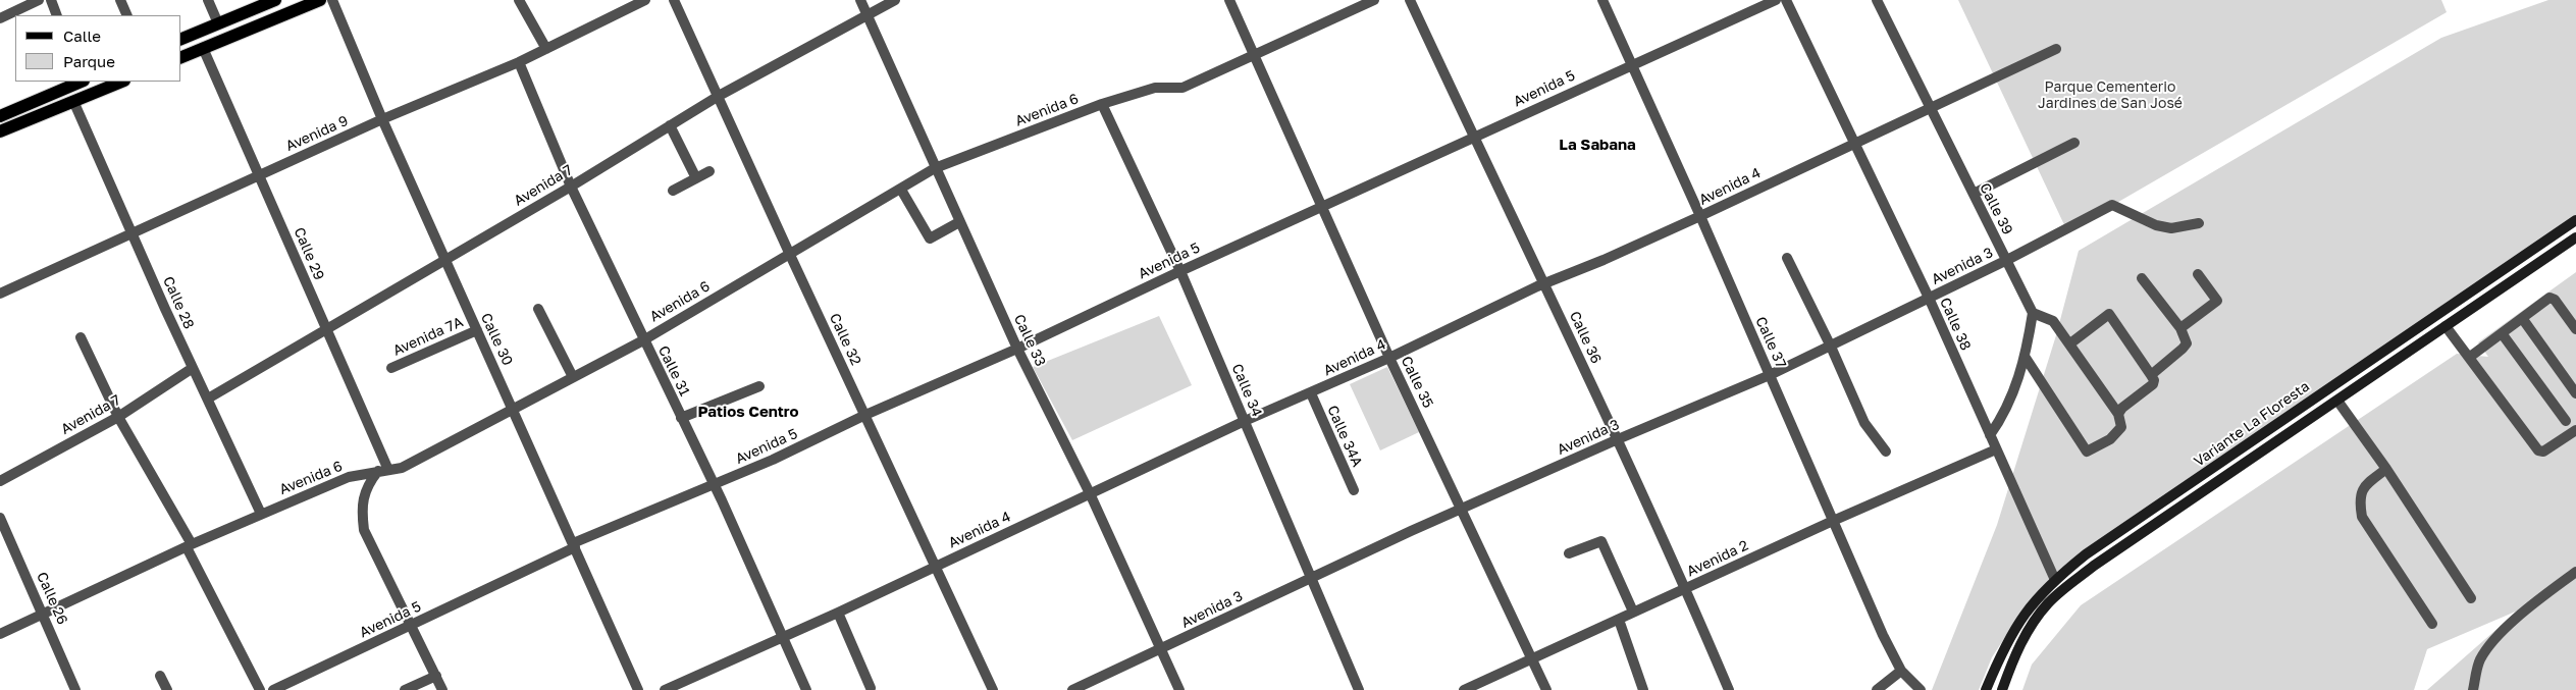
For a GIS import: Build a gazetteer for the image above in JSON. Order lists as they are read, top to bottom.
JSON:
{
  "streets": {
    "main road": ["Variante La Floresta"],
    "street": [
      "Avenida 5",
      "Avenida 6",
      "Avenida 9",
      "Avenida 7",
      "Avenida 4",
      "Calle 39",
      "Calle 29",
      "Avenida 3",
      "Calle 28",
      "Calle 38",
      "Avenida 7A",
      "Calle 36",
      "Calle 30",
      "Calle 32",
      "Calle 33",
      "Calle 37",
      "Calle 31",
      "Calle 35",
      "Calle 34",
      "Calle 34A",
      "Avenida 2",
      "Calle 26"
    ]
  },
  "crossings": [
    ["Avenida 5", "Calle 36"],
    ["Avenida 5", "Calle 30"],
    ["Avenida 5", "Calle 32"],
    ["Avenida 5", "Calle 33"],
    ["Avenida 5", "Calle 37"],
    ["Avenida 5", "Calle 31"],
    ["Avenida 5", "Calle 35"],
    ["Avenida 5", "Calle 34"],
    ["Avenida 6", "Calle 29"],
    ["Avenida 6", "Calle 28"],
    ["Avenida 6", "Calle 30"],
    ["Avenida 6", "Calle 32"],
    ["Avenida 6", "Calle 33"],
    ["Avenida 6", "Calle 31"],
    ["Avenida 6", "Calle 35"],
    ["Avenida 6", "Calle 34"],
    ["Avenida 6", "Calle 26"],
    ["Avenida 9", "Calle 29"],
    ["Avenida 9", "Calle 28"],
    ["Avenida 9", "Calle 30"],
    ["Avenida 9", "Calle 31"],
    ["Avenida 7", "Calle 29"],
    ["Avenida 7", "Calle 28"],
    ["Avenida 7", "Calle 30"],
    ["Avenida 7", "Calle 32"],
    ["Avenida 7", "Calle 33"],
    ["Avenida 7", "Calle 31"],
    ["Avenida 4", "Calle 39"],
    ["Avenida 4", "Calle 38"],
    ["Avenida 4", "Calle 36"],
    ["Avenida 4", "Calle 32"],
    ["Avenida 4", "Calle 33"],
    ["Avenida 4", "Calle 37"],
    ["Avenida 4", "Calle 31"],
    ["Avenida 4", "Calle 35"],
    ["Avenida 4", "Calle 34"],
    ["Avenida 4", "Calle 34A"],
    ["Calle 39", "Avenida 3"],
    ["Avenida 3", "Calle 38"],
    ["Avenida 3", "Calle 36"],
    ["Avenida 3", "Calle 33"],
    ["Avenida 3", "Calle 37"],
    ["Avenida 3", "Calle 35"],
    ["Avenida 3", "Calle 34"],
    ["Calle 38", "Variante La Floresta"],
    ["Calle 38", "Avenida 2"],
    ["Avenida 7A", "Calle 30"],
    ["Calle 36", "Avenida 2"],
    ["Calle 37", "Avenida 2"],
    ["Calle 35", "Avenida 2"]
  ],
  "districts": ["La Sabana", "Patios Centro"],
  "parks": ["Parque Cementerio Jardines de San José"],
  "legend": ["Calle", "Parque"]
}
